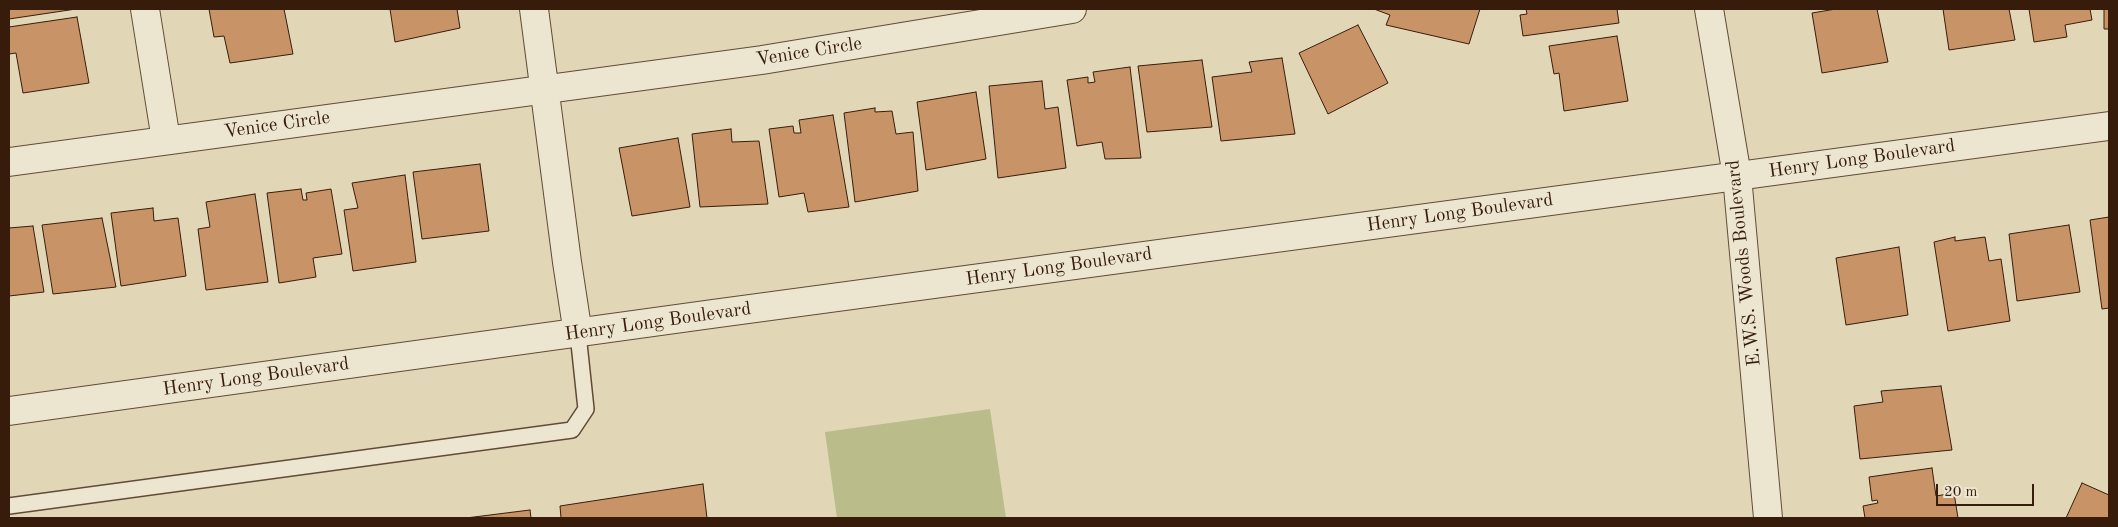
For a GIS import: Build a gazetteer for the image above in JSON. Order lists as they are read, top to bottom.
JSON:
{
  "streets": {
    "street": ["Venice Circle", "Henry Long Boulevard", "E.W.S. Woods Boulevard"]
  },
  "crossings": [
    ["Henry Long Boulevard", "E.W.S. Woods Boulevard"]
  ],
  "scale_bar": "20 m"
}
